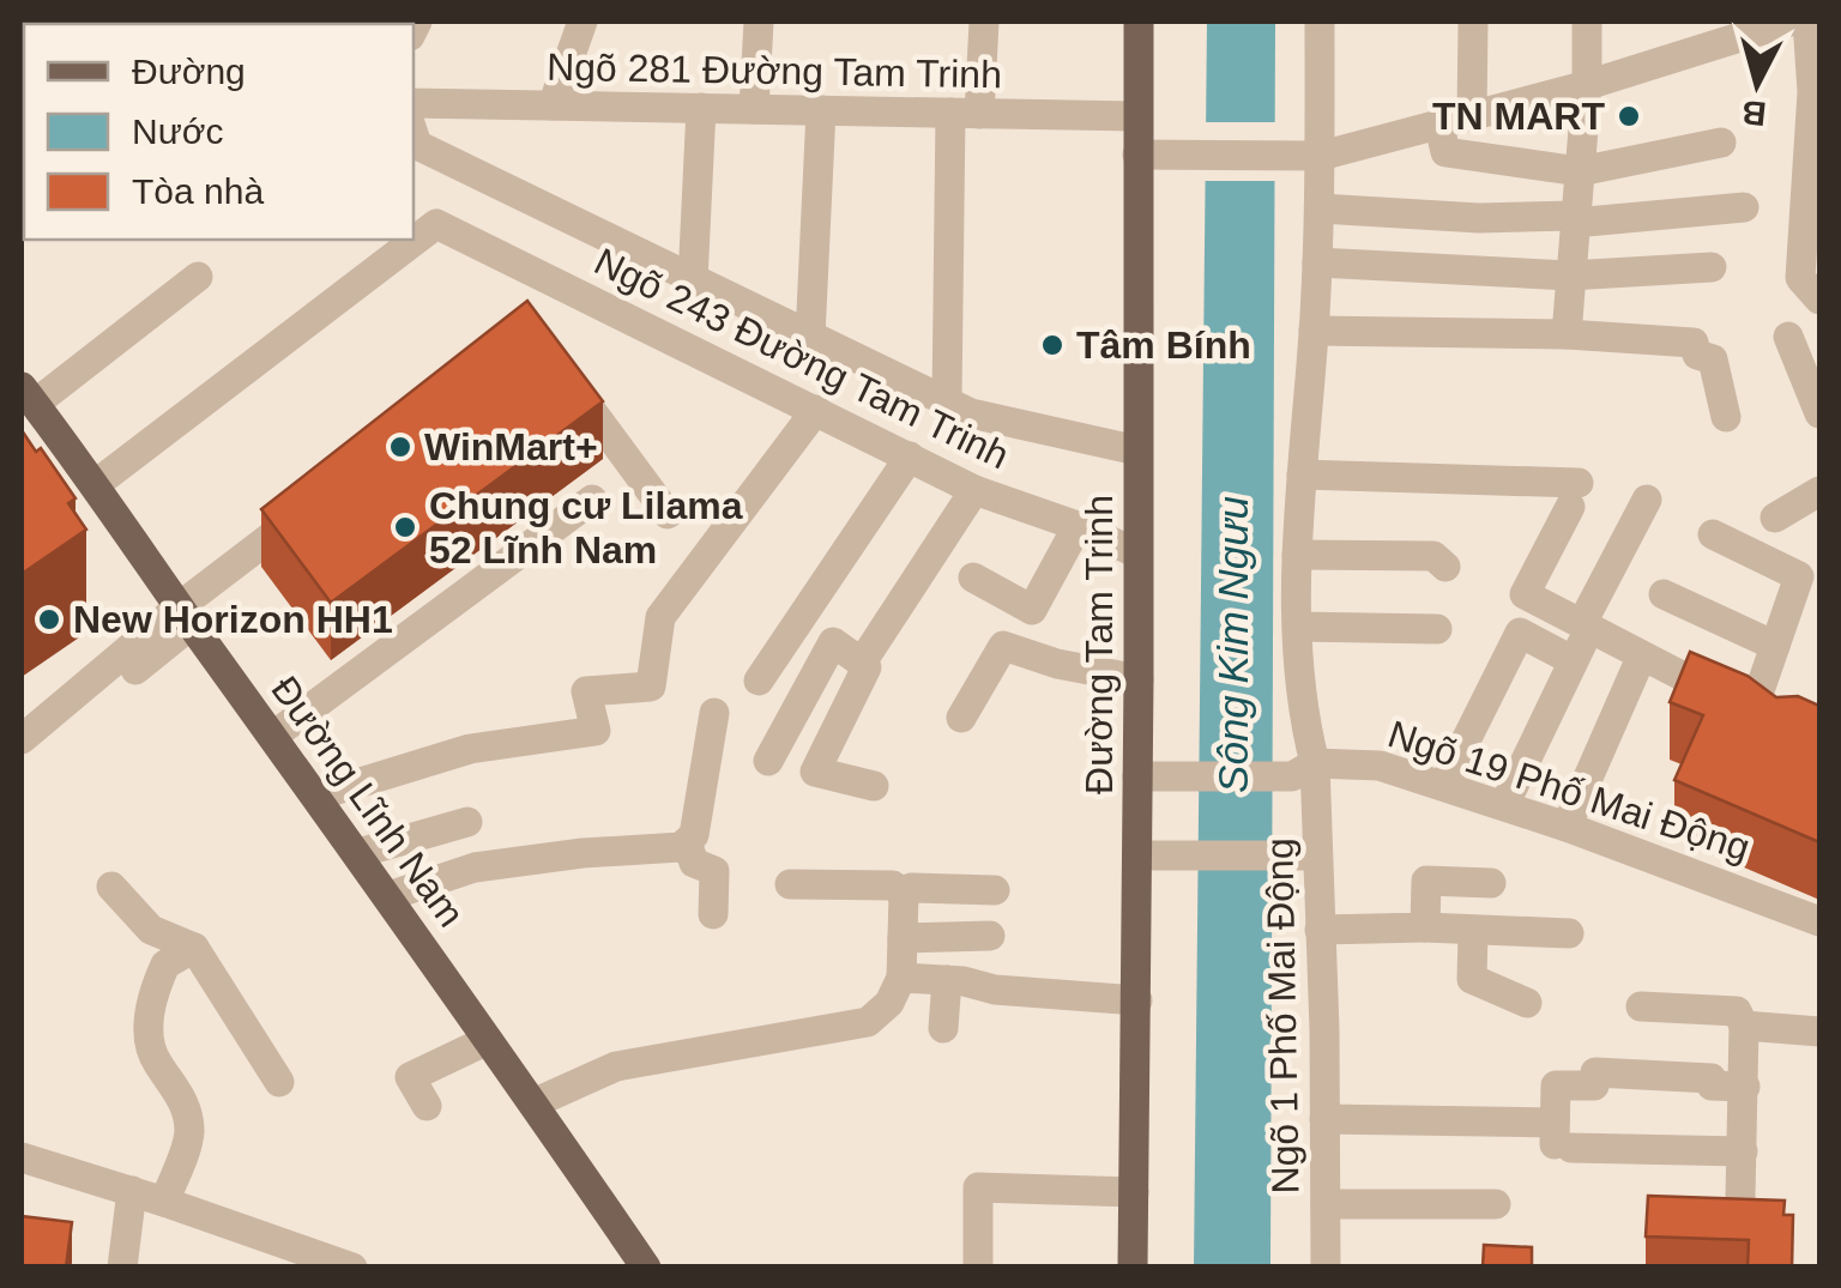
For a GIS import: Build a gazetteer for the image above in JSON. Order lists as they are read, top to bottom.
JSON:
{
  "streets": {
    "main road": ["Đường Tam Trinh", "Đường Lĩnh Nam"],
    "street": [
      "Ngõ 281 Đường Tam Trinh",
      "Ngõ 243 Đường Tam Trinh",
      "Ngõ 19 Phố Mai Động",
      "Ngõ 1 Phố Mai Động"
    ]
  },
  "crossings": [
    ["Ngõ 281 Đường Tam Trinh", "Đường Tam Trinh"],
    ["Ngõ 243 Đường Tam Trinh", "Đường Tam Trinh"],
    ["Ngõ 243 Đường Tam Trinh", "Đường Lĩnh Nam"],
    ["Ngõ 19 Phố Mai Động", "Ngõ 1 Phố Mai Động"]
  ],
  "water": ["Sông Kim Ngưu"],
  "places": [
    "TN MART",
    "Tâm Bính",
    "WinMart+",
    "Chung cư Lilama 52 Lĩnh Nam",
    "New Horizon HH1"
  ],
  "legend": ["Đường", "Nước", "Tòa nhà"],
  "north": "bottom"
}
